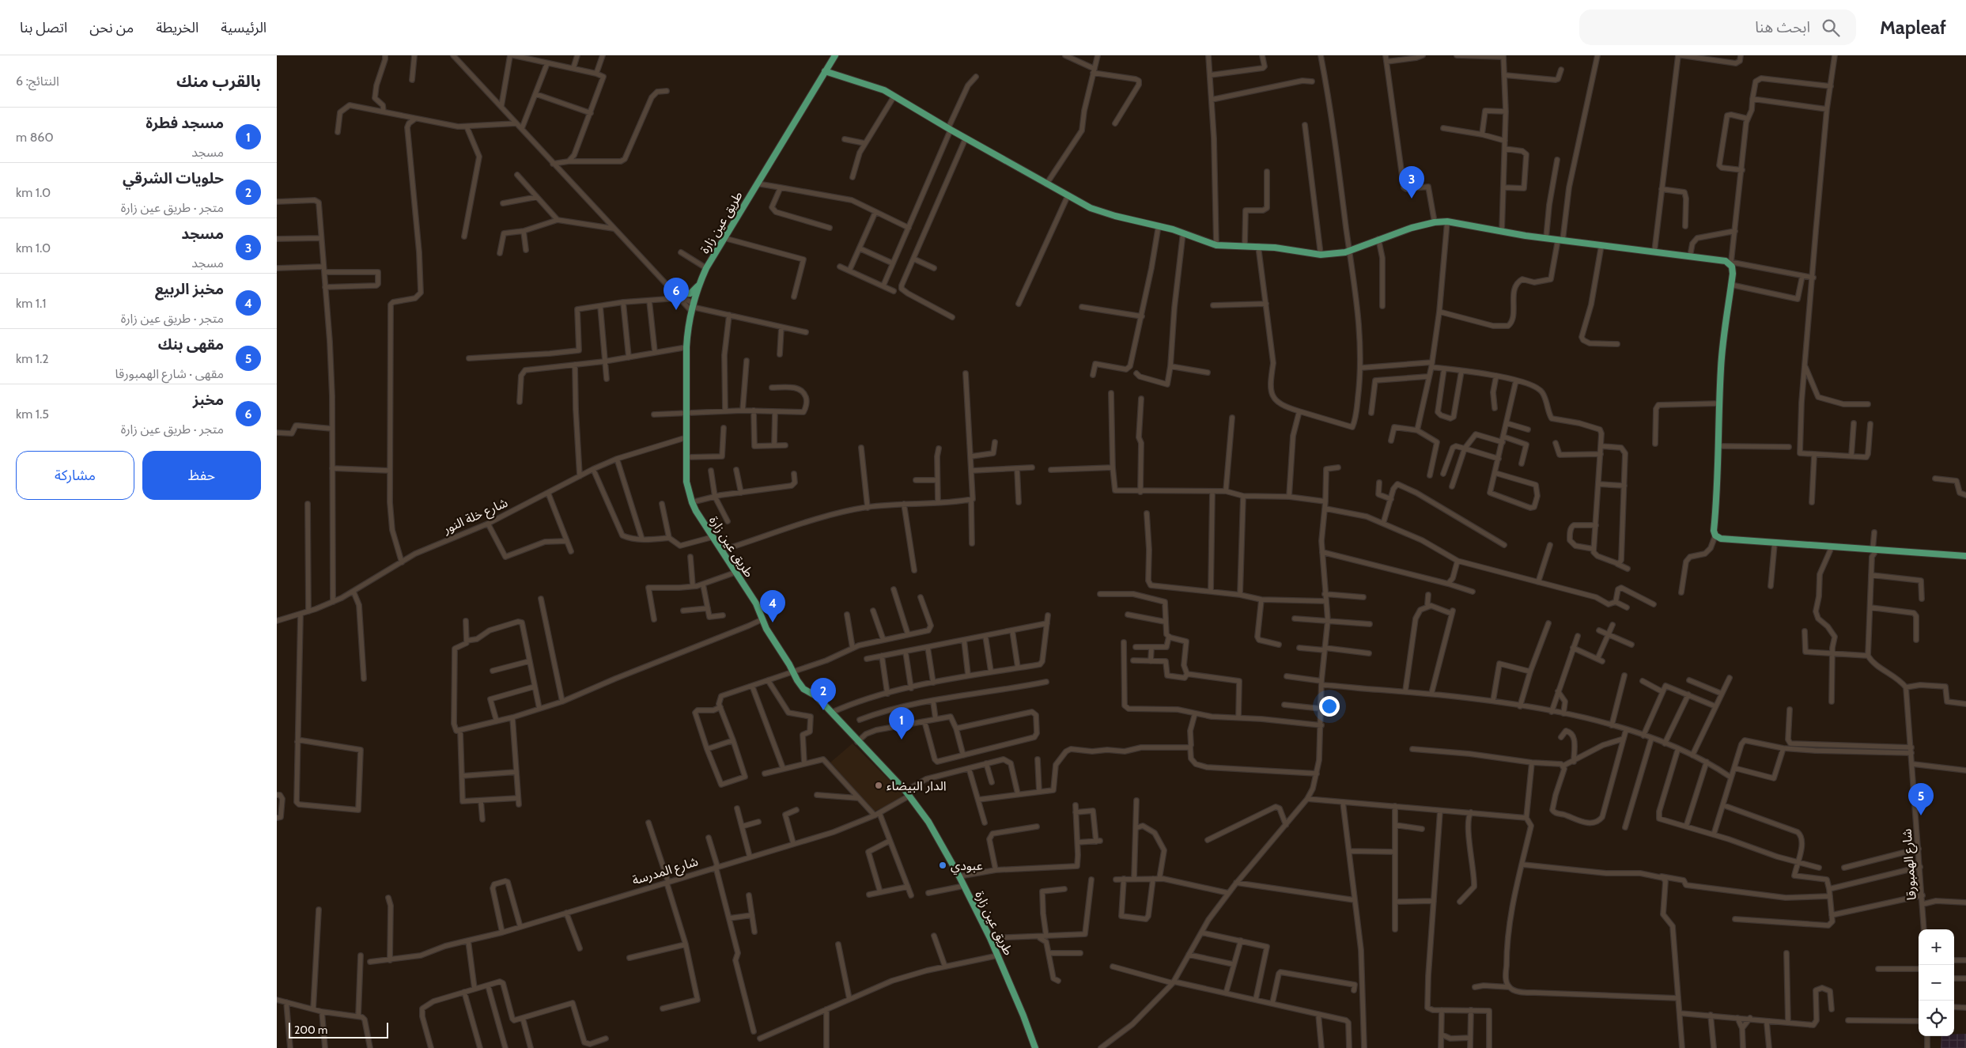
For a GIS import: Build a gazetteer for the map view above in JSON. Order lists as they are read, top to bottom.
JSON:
{
  "streets": {
    "main road": ["طريق عين زارة"],
    "street": ["شارع خلة النور", "شارع الهمبورقا", "شارع المدرسة"]
  },
  "crossings": [
    ["طريق عين زارة", "شارع خلة النور"],
    ["طريق عين زارة", "شارع المدرسة"]
  ],
  "places": ["الدار البيضاء", "عبودي"],
  "scale_bar": "200 m",
  "page": {
    "header": "Mapleaf",
    "search": "ابحث هنا",
    "nav": [
      "الرئيسية",
      "الخريطة",
      "من نحن",
      "اتصل بنا"
    ],
    "heading": ["بالقرب منك", "النتائج: 6"],
    "list": [
      {
        "mark": "1",
        "name": "مسجد فطرة",
        "note": "مسجد",
        "value": "860 m"
      },
      {
        "mark": "2",
        "name": "حلويات الشرقي",
        "note": "متجر · طريق عين زارة",
        "value": "1.0 km"
      },
      {
        "mark": "3",
        "name": "مسجد",
        "note": "مسجد",
        "value": "1.0 km"
      },
      {
        "mark": "4",
        "name": "مخبز الربيع",
        "note": "متجر · طريق عين زارة",
        "value": "1.1 km"
      },
      {
        "mark": "5",
        "name": "مقهى بنك",
        "note": "مقهى · شارع الهمبورقا",
        "value": "1.2 km"
      },
      {
        "mark": "6",
        "name": "مخبز",
        "note": "متجر · طريق عين زارة",
        "value": "1.5 km"
      }
    ],
    "pins": [
      "3",
      "6",
      "4",
      "2",
      "1",
      "5"
    ],
    "buttons": ["حفظ", "مشاركة"],
    "map_buttons": ["+", "−"],
    "scale": "200 m"
  }
}
